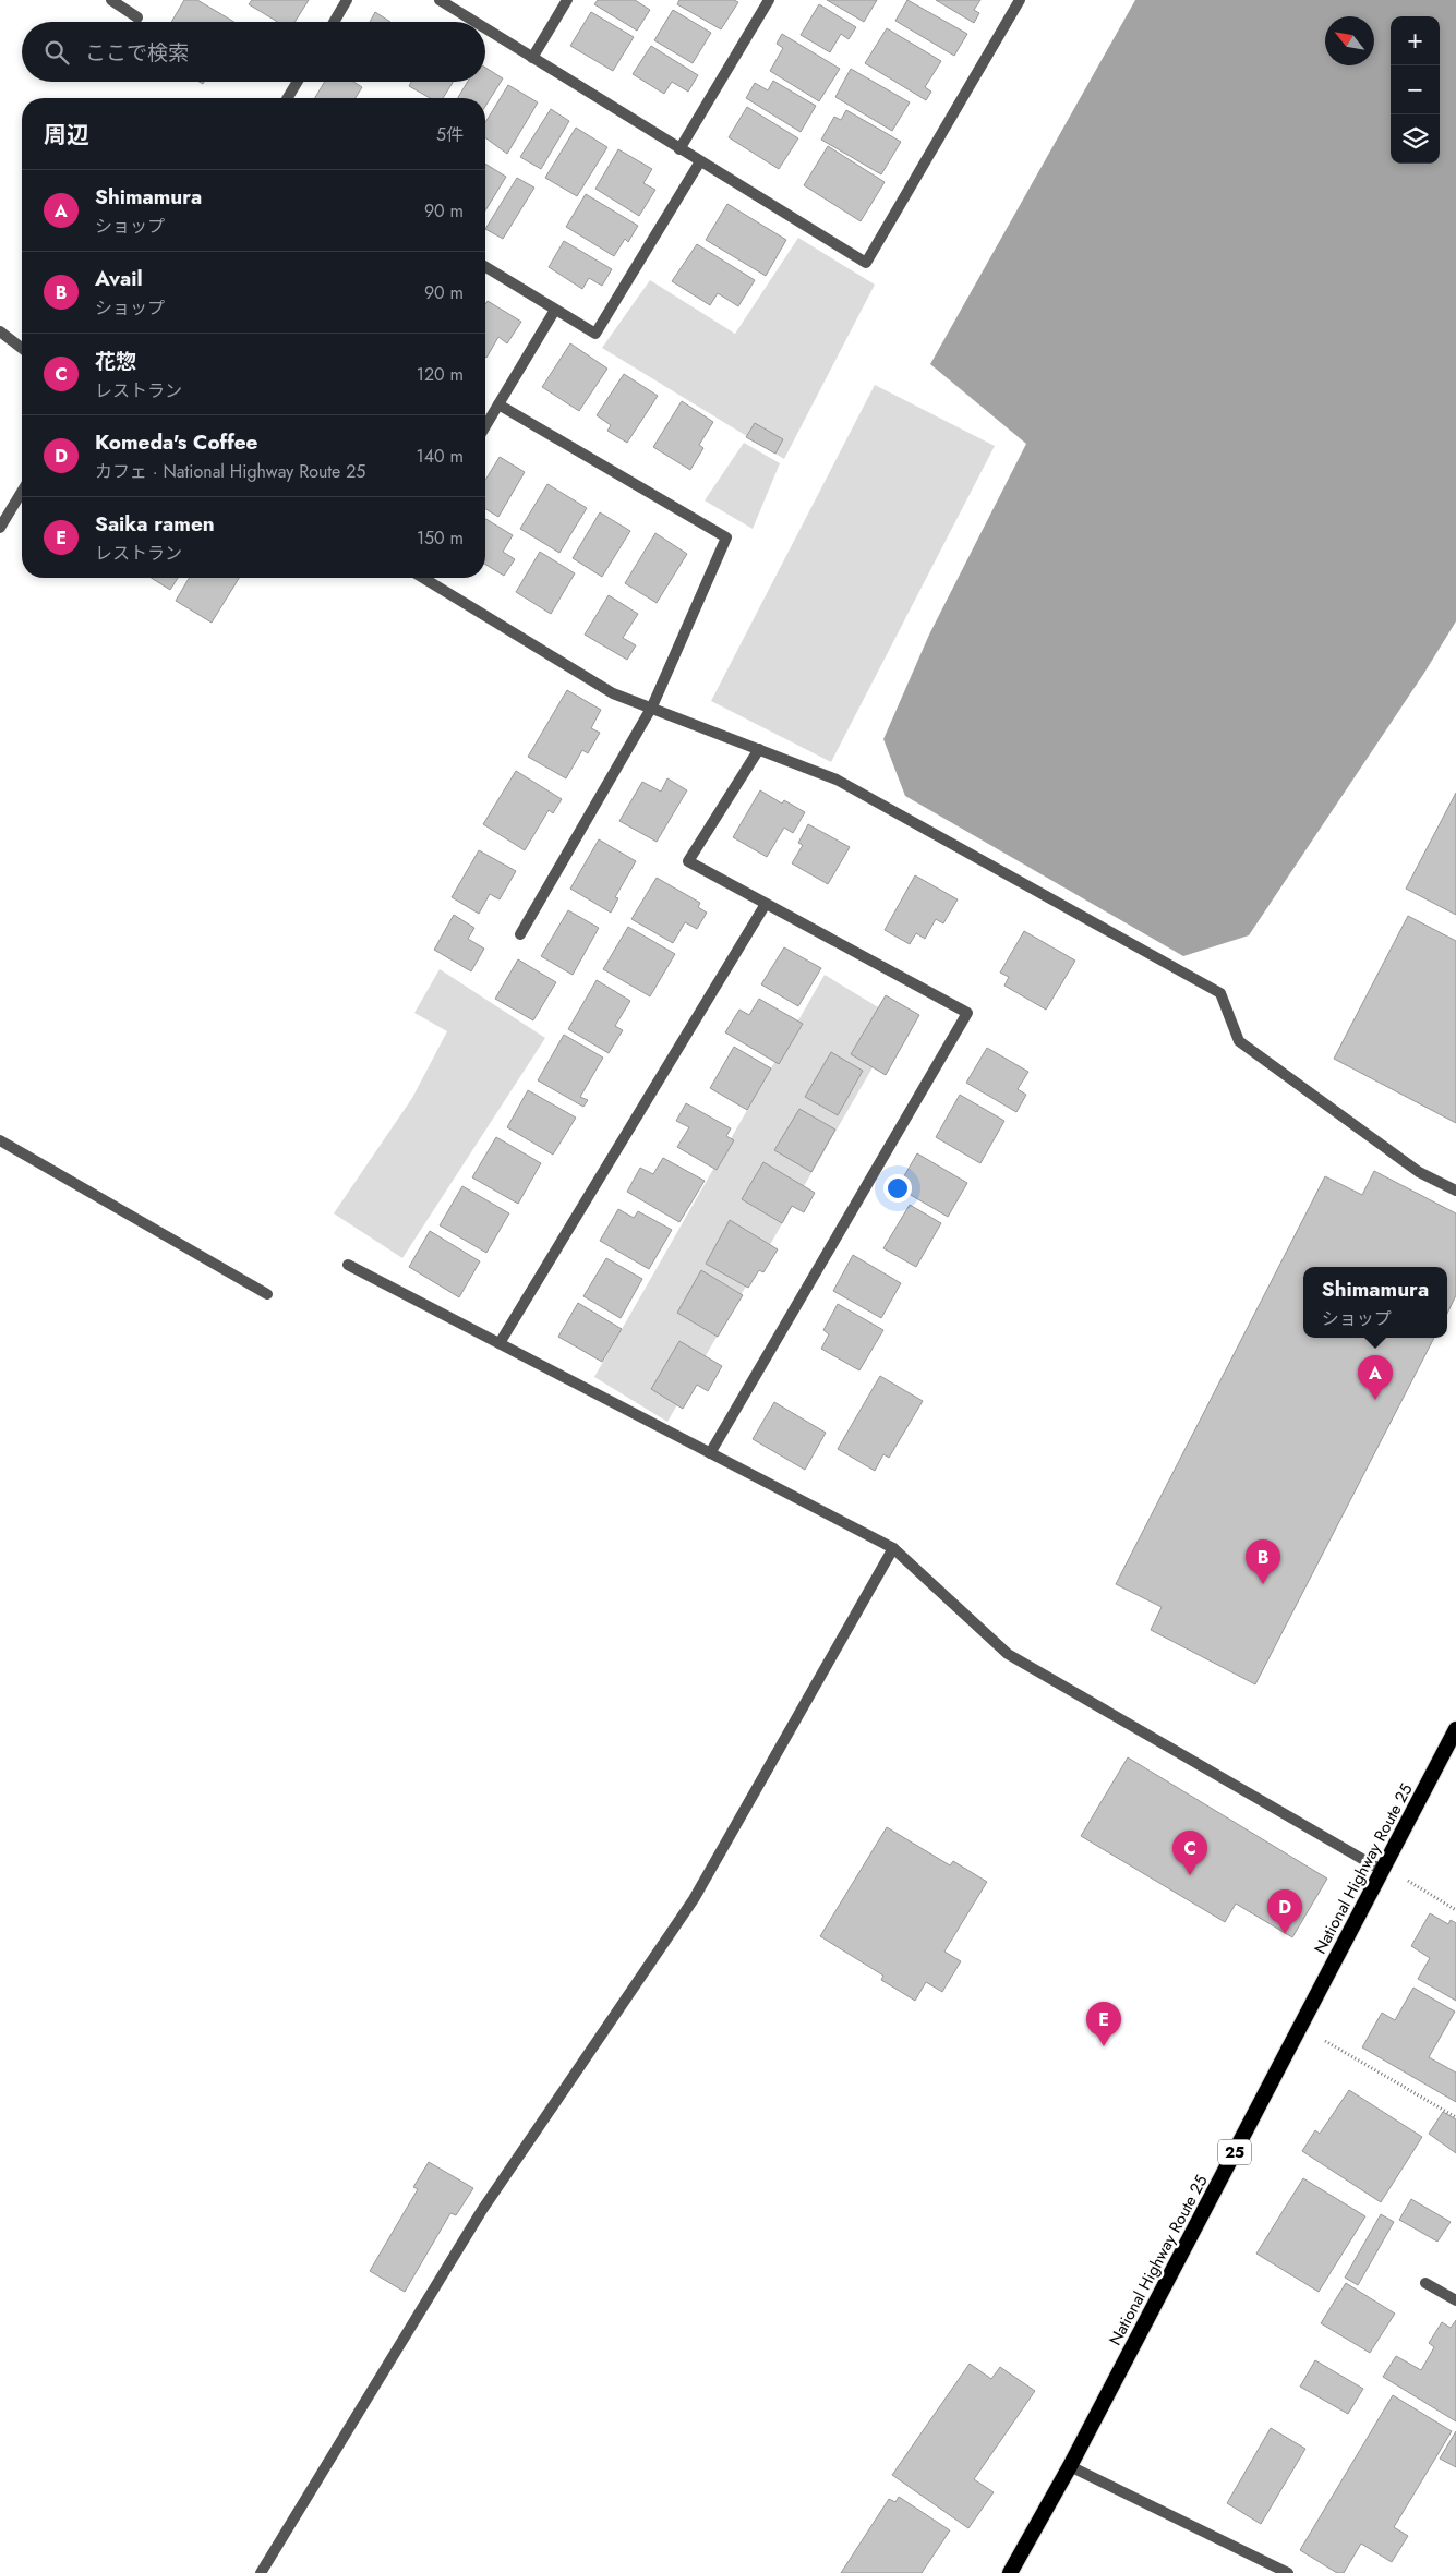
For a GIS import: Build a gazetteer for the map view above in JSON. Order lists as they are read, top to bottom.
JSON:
{
  "streets": {
    "highway": ["National Highway Route 25", "25"]
  },
  "north": "top left",
  "page": {
    "map_buttons": ["+", "−"],
    "search": "ここで検索",
    "heading": ["周辺", "5件"],
    "list": [
      {
        "mark": "A",
        "name": "Shimamura",
        "note": "ショップ",
        "value": "90 m"
      },
      {
        "mark": "B",
        "name": "Avail",
        "note": "ショップ",
        "value": "90 m"
      },
      {
        "mark": "C",
        "name": "花惣",
        "note": "レストラン",
        "value": "120 m"
      },
      {
        "mark": "D",
        "name": "Komeda's Coffee",
        "note": "カフェ · National Highway Route 25",
        "value": "140 m"
      },
      {
        "mark": "E",
        "name": "Saika ramen",
        "note": "レストラン",
        "value": "150 m"
      }
    ],
    "popup": ["Shimamura", "ショップ"],
    "pins": [
      "A",
      "B",
      "C",
      "D",
      "E"
    ]
  }
}
